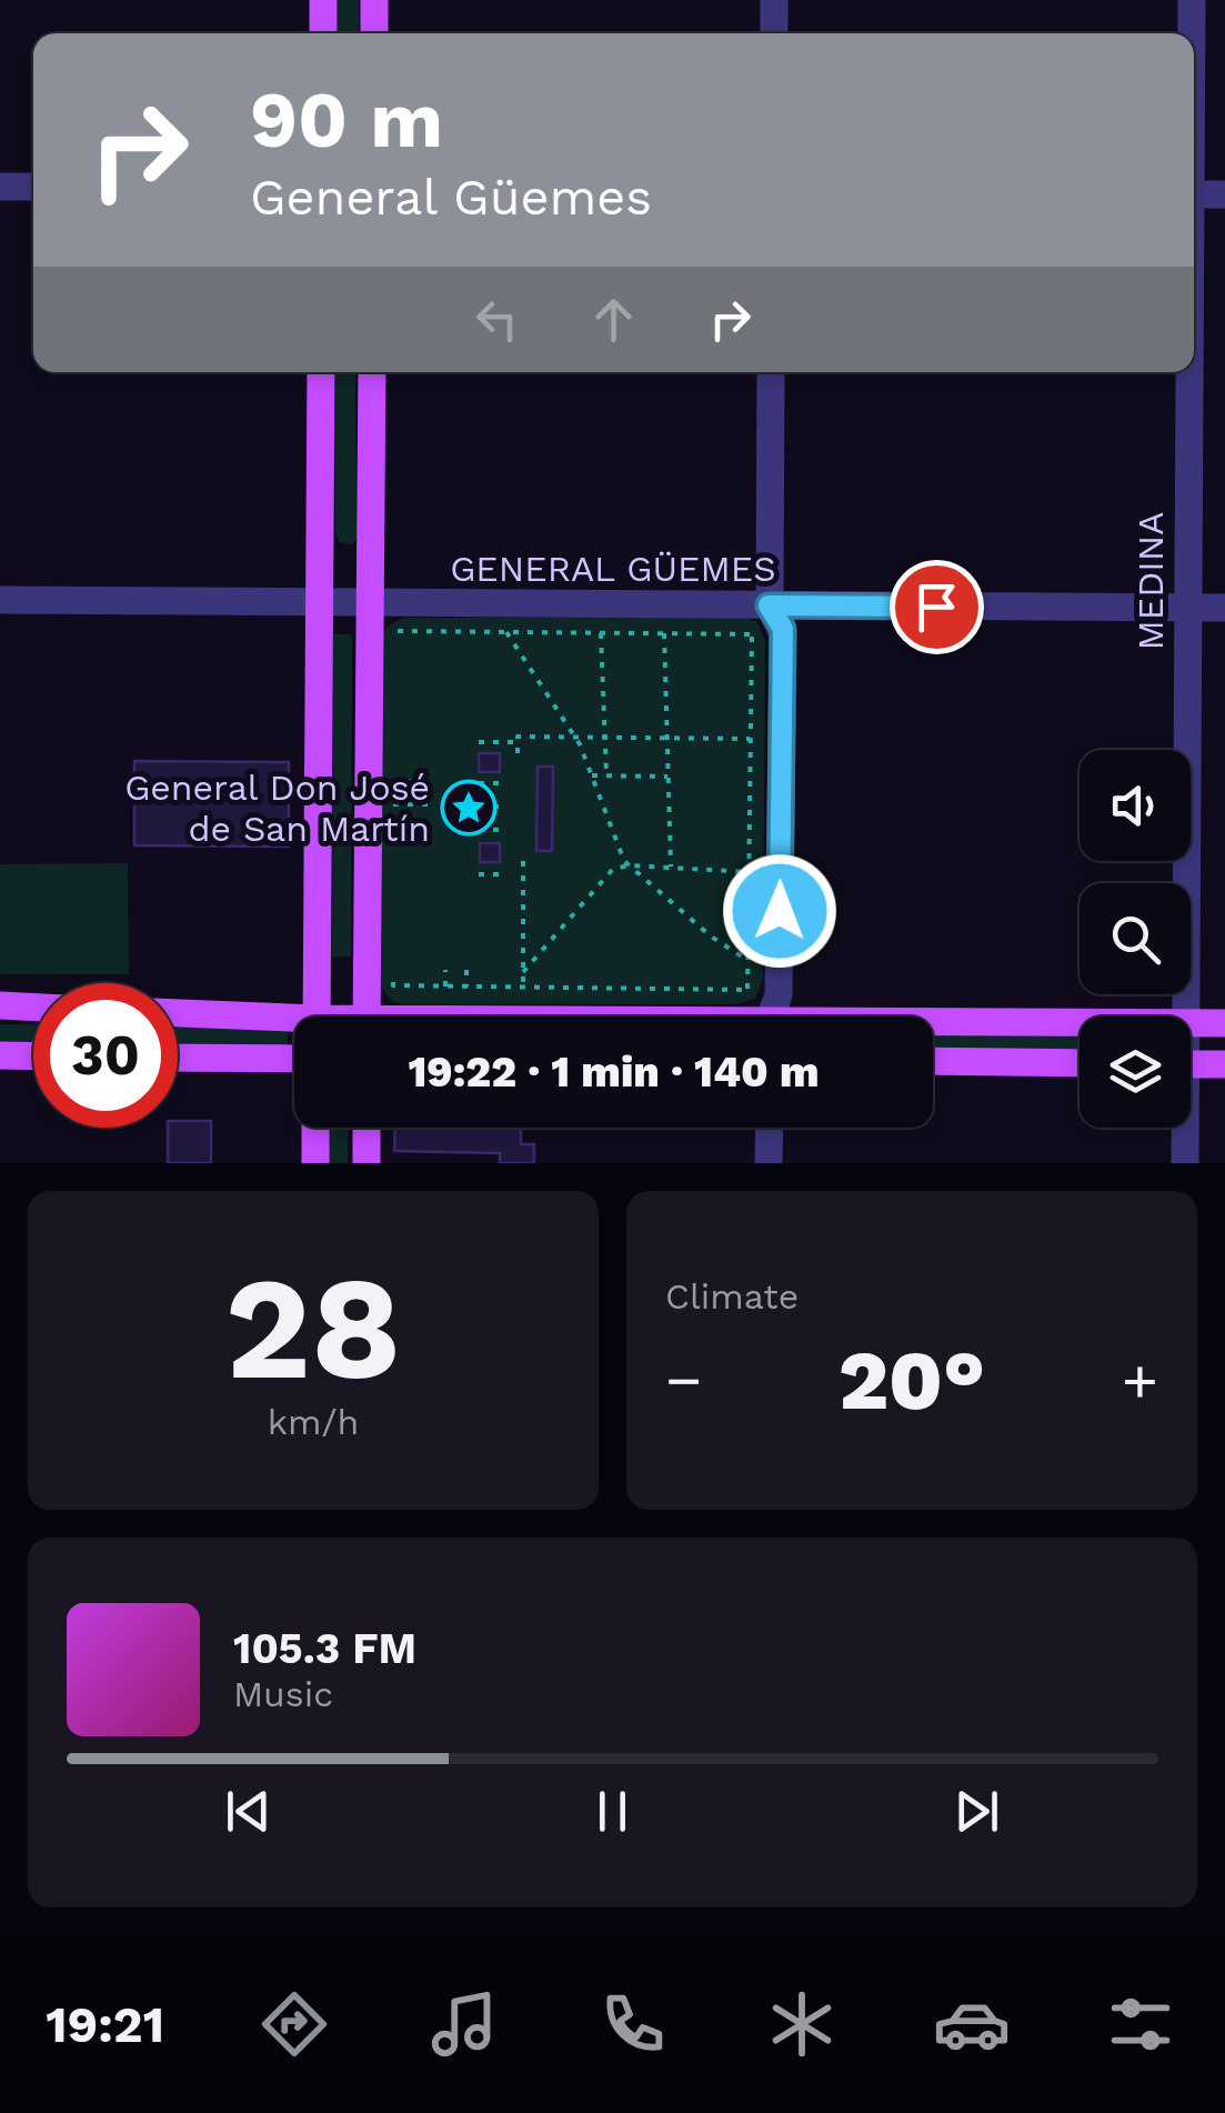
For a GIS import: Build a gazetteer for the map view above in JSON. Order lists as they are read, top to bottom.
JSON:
{
  "streets": {
    "street": ["GENERAL GÜEMES", "MEDINA"]
  },
  "crossings": [
    ["GENERAL GÜEMES", "MEDINA"]
  ],
  "places": {
    "place": ["General Don José de San Martín"]
  },
  "page": {
    "turn": ["90 m", "General Güemes"],
    "limit": "30",
    "trip": "19:22 · 1 min · 140 m",
    "tile": [
      ["28", "km/h"],
      "Climate"
    ],
    "heat": ["−", "20°", "+"],
    "song": ["105.3 FM", "Music"],
    "tabs": "19:21"
  }
}
